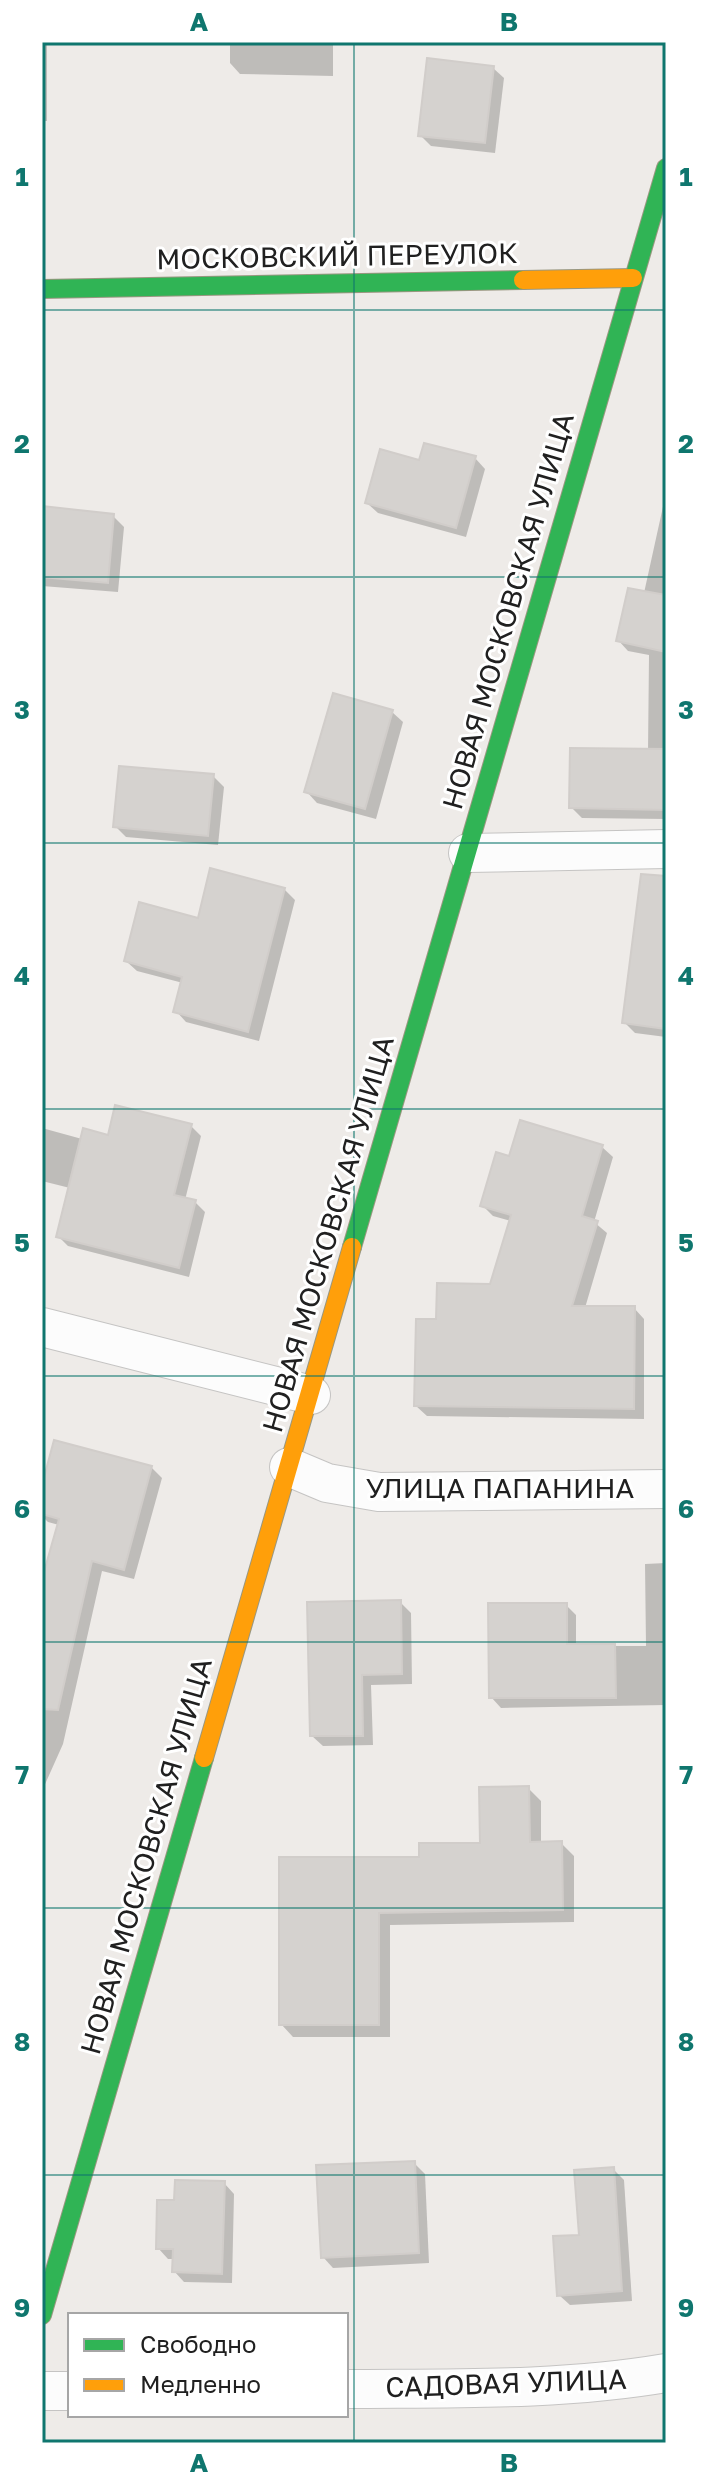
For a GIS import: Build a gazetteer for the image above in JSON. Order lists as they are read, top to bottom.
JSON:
{
  "streets": {
    "street": [
      "МОСКОВСКИЙ ПЕРЕУЛОК",
      "НОВАЯ МОСКОВСКАЯ УЛИЦА",
      "УЛИЦА ПАПАНИНА",
      "САДОВАЯ УЛИЦА"
    ]
  },
  "crossings": [
    ["МОСКОВСКИЙ ПЕРЕУЛОК", "НОВАЯ МОСКОВСКАЯ УЛИЦА"],
    ["НОВАЯ МОСКОВСКАЯ УЛИЦА", "УЛИЦА ПАПАНИНА"]
  ],
  "legend": ["Свободно", "Медленно"],
  "grid": {
    "columns": ["A", "B"],
    "rows": [
      "1",
      "2",
      "3",
      "4",
      "5",
      "6",
      "7",
      "8",
      "9"
    ]
  }
}
